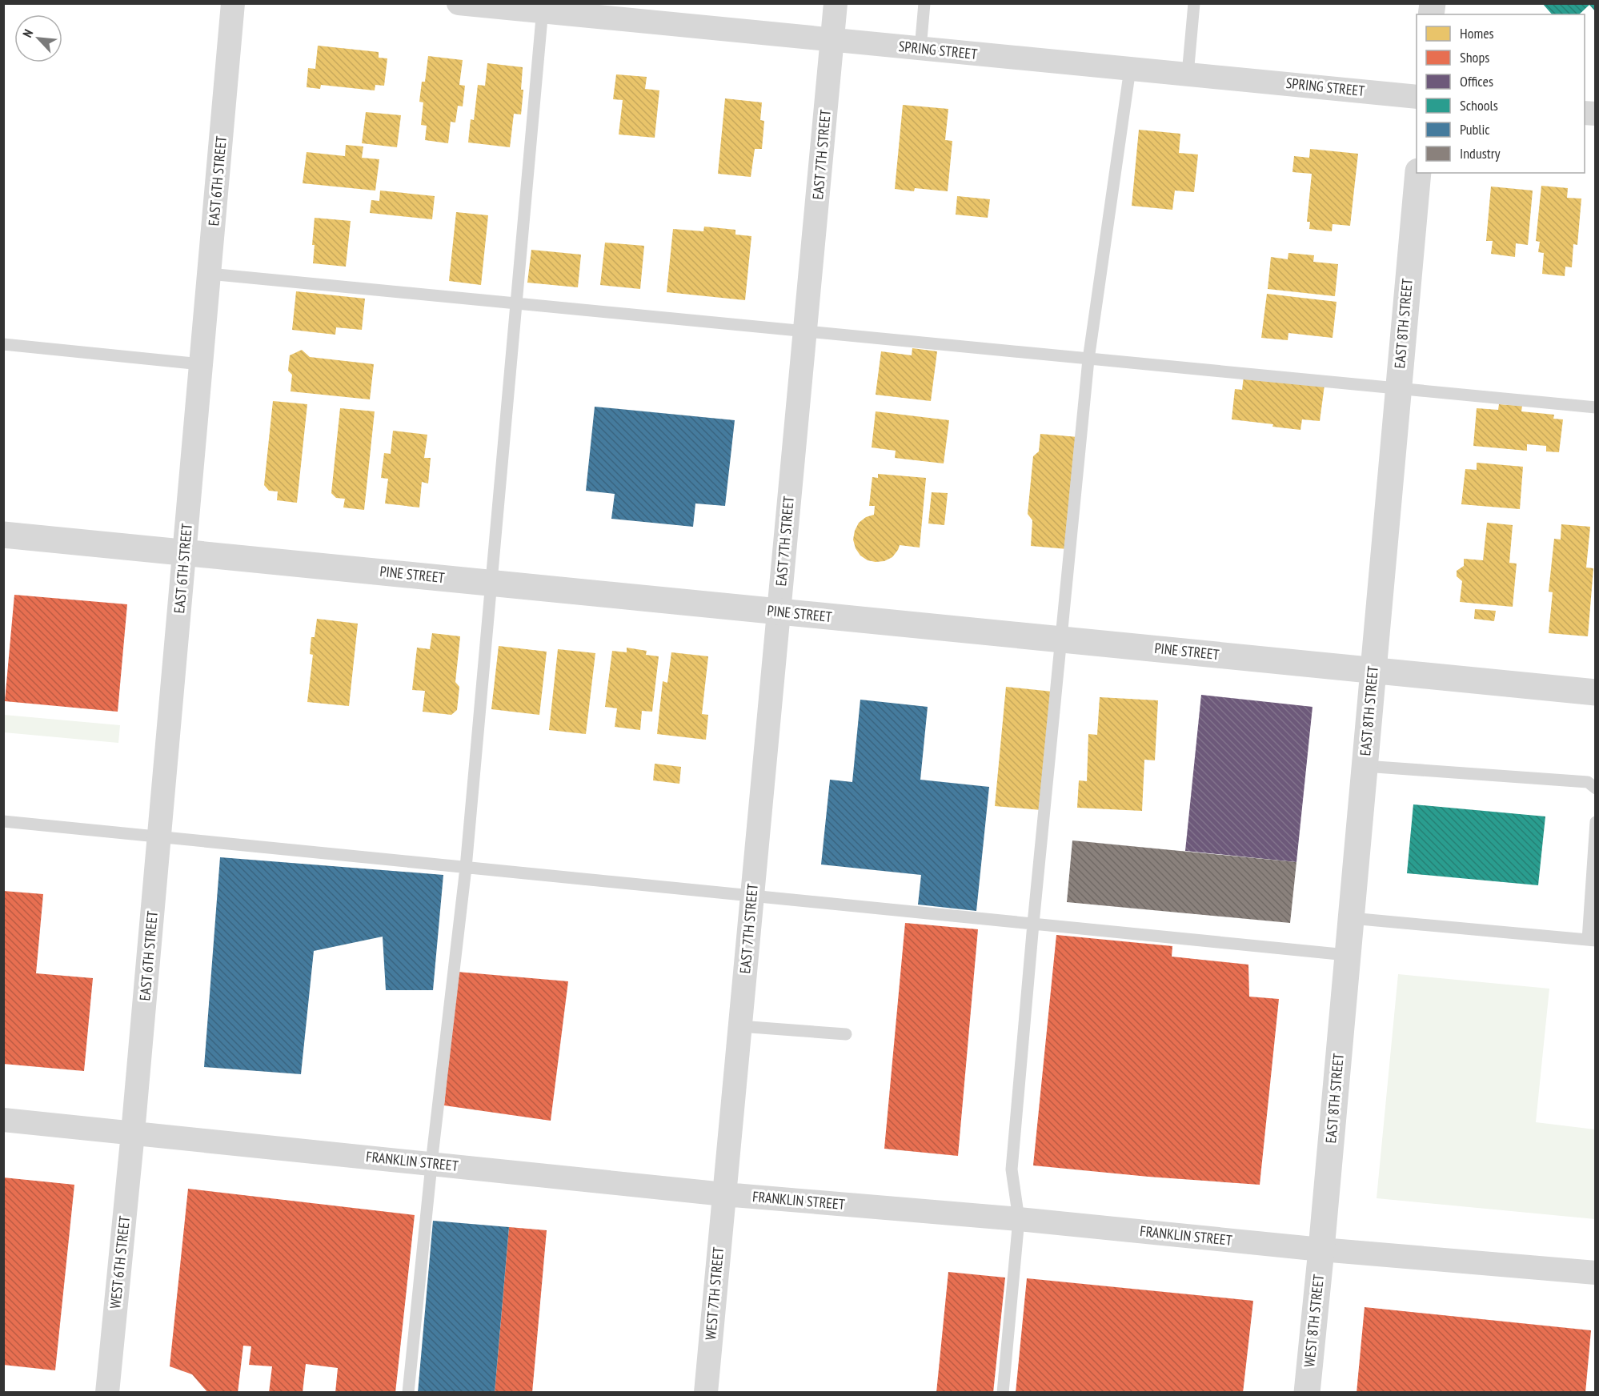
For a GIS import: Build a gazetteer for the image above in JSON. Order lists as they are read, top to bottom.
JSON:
{
  "streets": {
    "street": [
      "SPRING STREET",
      "EAST 7TH STREET",
      "EAST 6TH STREET",
      "EAST 8TH STREET",
      "PINE STREET",
      "FRANKLIN STREET",
      "WEST 6TH STREET",
      "WEST 7TH STREET",
      "WEST 8TH STREET"
    ]
  },
  "crossings": [
    ["SPRING STREET", "EAST 7TH STREET"],
    ["EAST 7TH STREET", "PINE STREET"],
    ["EAST 7TH STREET", "FRANKLIN STREET"],
    ["EAST 7TH STREET", "WEST 7TH STREET"],
    ["EAST 6TH STREET", "PINE STREET"],
    ["EAST 6TH STREET", "FRANKLIN STREET"],
    ["EAST 6TH STREET", "WEST 6TH STREET"],
    ["EAST 8TH STREET", "PINE STREET"],
    ["EAST 8TH STREET", "FRANKLIN STREET"],
    ["EAST 8TH STREET", "WEST 8TH STREET"],
    ["FRANKLIN STREET", "WEST 6TH STREET"],
    ["FRANKLIN STREET", "WEST 7TH STREET"],
    ["FRANKLIN STREET", "WEST 8TH STREET"]
  ],
  "legend": [
    "Homes",
    "Shops",
    "Offices",
    "Schools",
    "Public",
    "Industry"
  ],
  "north": "top left"
}
